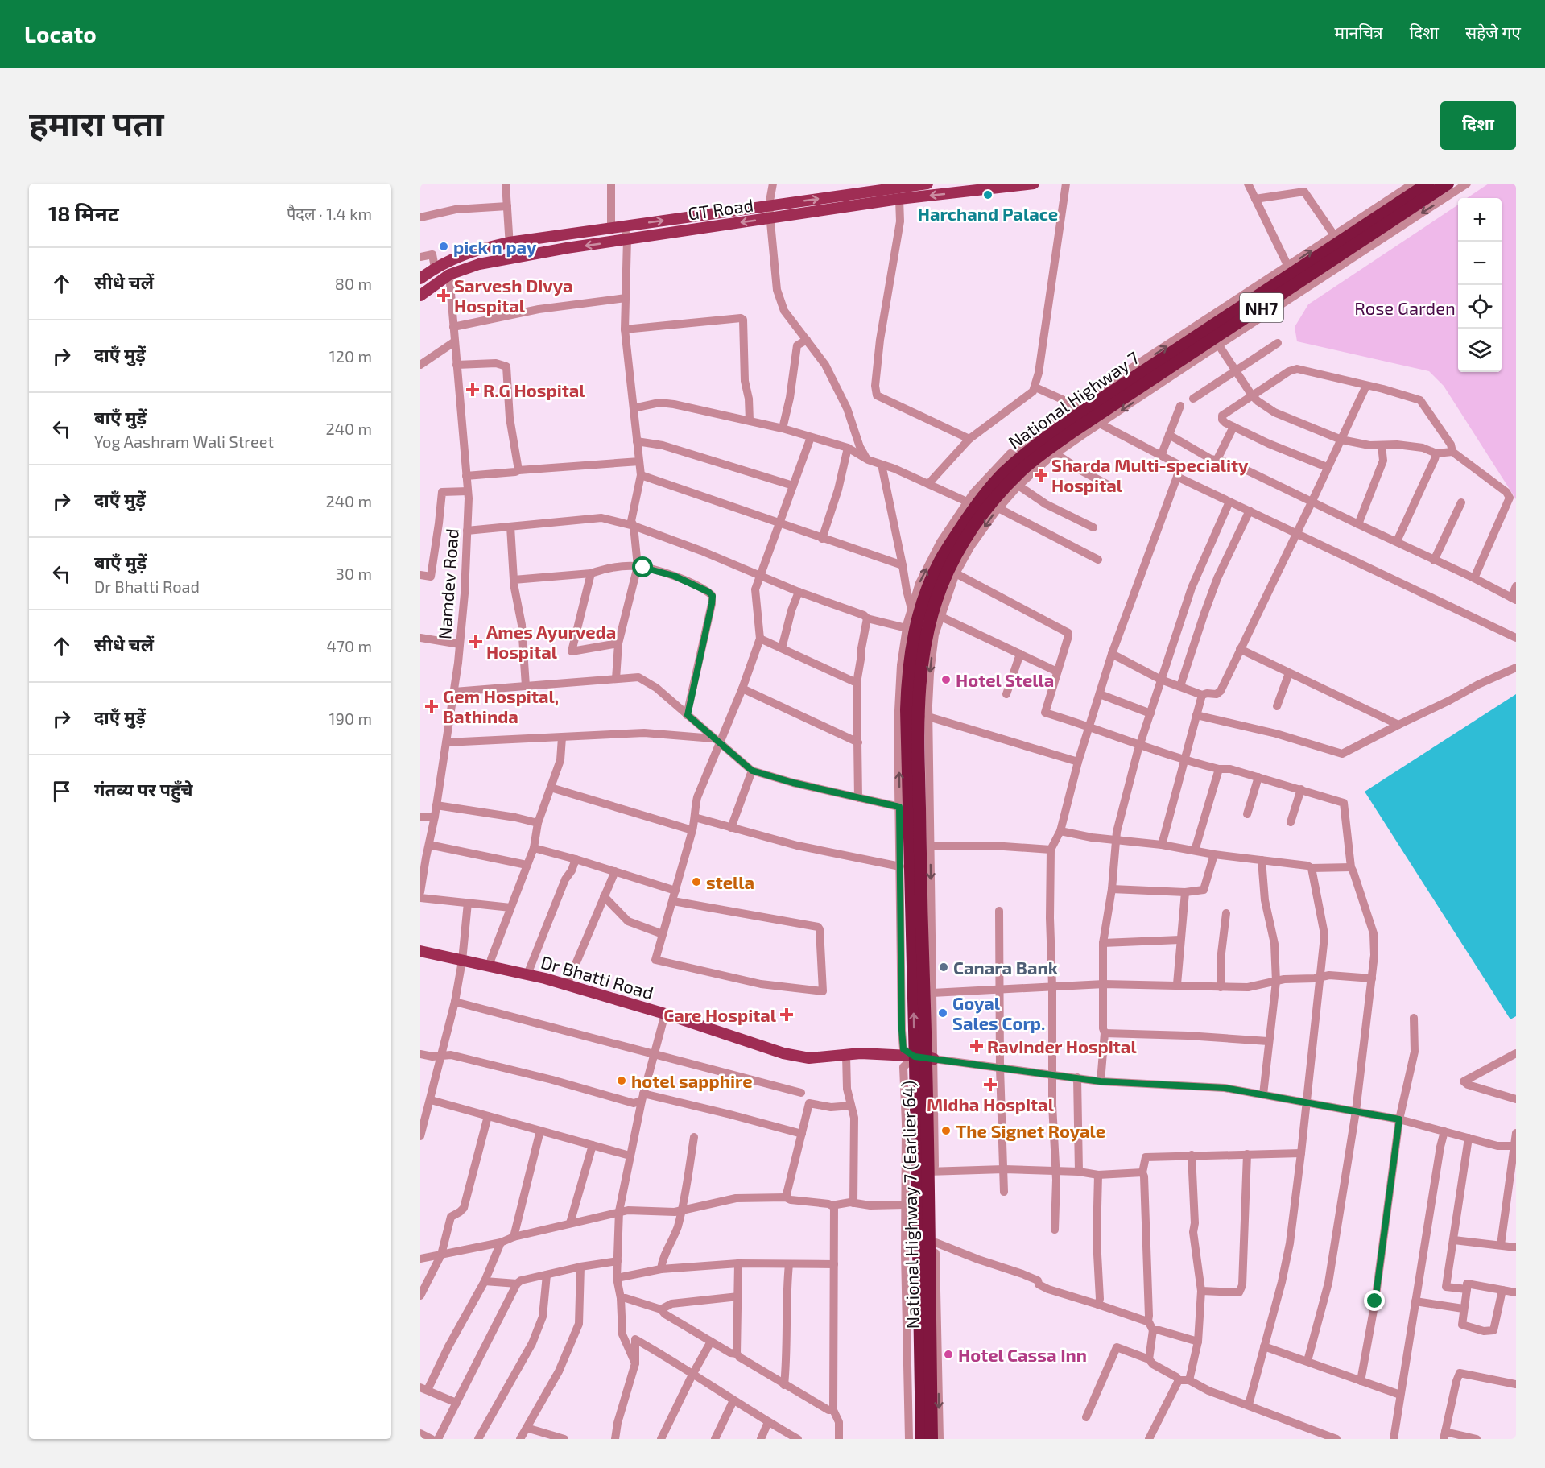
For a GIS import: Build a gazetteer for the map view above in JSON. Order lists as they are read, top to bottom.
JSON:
{
  "streets": {
    "highway": ["NH7", "National Highway 7", "National Highway 7 (Earlier 64)"],
    "main road": ["GT Road", "Dr Bhatti Road"],
    "street": ["Namdev Road"]
  },
  "crossings": [
    ["GT Road", "Namdev Road"],
    ["National Highway 7", "Dr Bhatti Road"],
    ["National Highway 7", "National Highway 7 (Earlier 64)"],
    ["Dr Bhatti Road", "National Highway 7 (Earlier 64)"]
  ],
  "one_way": ["National Highway 7"],
  "parks": ["Rose Garden"],
  "places": {
    "other": [
      "Harchand Palace",
      "pick n pay",
      "Hotel Stella",
      "stella",
      "Canara Bank",
      "Goyal Sales Corp.",
      "hotel sapphire",
      "The Signet Royale",
      "Hotel Cassa Inn"
    ],
    "health": [
      "Sarvesh Divya Hospital",
      "R.G Hospital",
      "Sharda Multi-speciality Hospital",
      "Ames Ayurveda Hospital",
      "Gem Hospital, Bathinda",
      "Care Hospital",
      "Ravinder Hospital",
      "Midha Hospital"
    ]
  },
  "page": {
    "header": "Locato",
    "nav": ["मानचित्र", "दिशा", "सहेजे गए"],
    "buttons": "दिशा",
    "title": "हमारा पता",
    "heading": ["18 मिनट", "पैदल · 1.4 km"],
    "map_buttons": ["+", "−"],
    "list": [
      ["सीधे चलें", "80 m"],
      ["दाएँ मुड़ें", "120 m"],
      ["बाएँ मुड़ें", "Yog Aashram Wali Street", "240 m"],
      ["दाएँ मुड़ें", "240 m"],
      ["बाएँ मुड़ें", "Dr Bhatti Road", "30 m"],
      ["सीधे चलें", "470 m"],
      ["दाएँ मुड़ें", "190 m"],
      "गंतव्य पर पहुँचे"
    ]
  }
}
